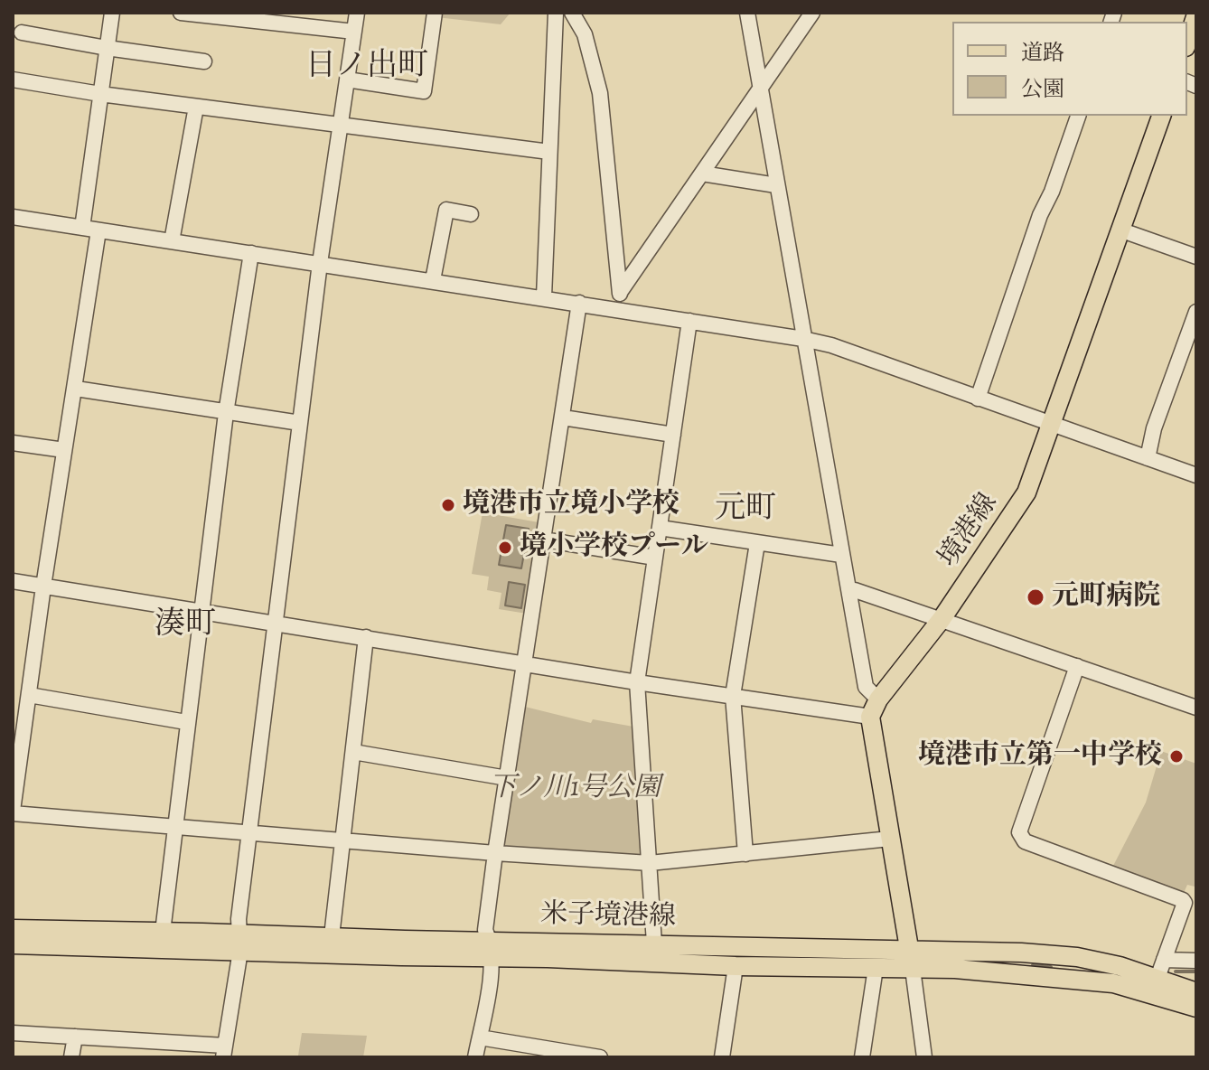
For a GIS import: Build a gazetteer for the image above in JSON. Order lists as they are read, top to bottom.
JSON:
{
  "streets": {
    "main road": ["境港線", "米子境港線"]
  },
  "districts": ["日ノ出町", "元町", "湊町"],
  "parks": ["下ノ川1号公園"],
  "places": [
    "境港市立境小学校",
    "境小学校プール",
    "元町病院",
    "境港市立第一中学校"
  ],
  "legend": ["道路", "公園"]
}
